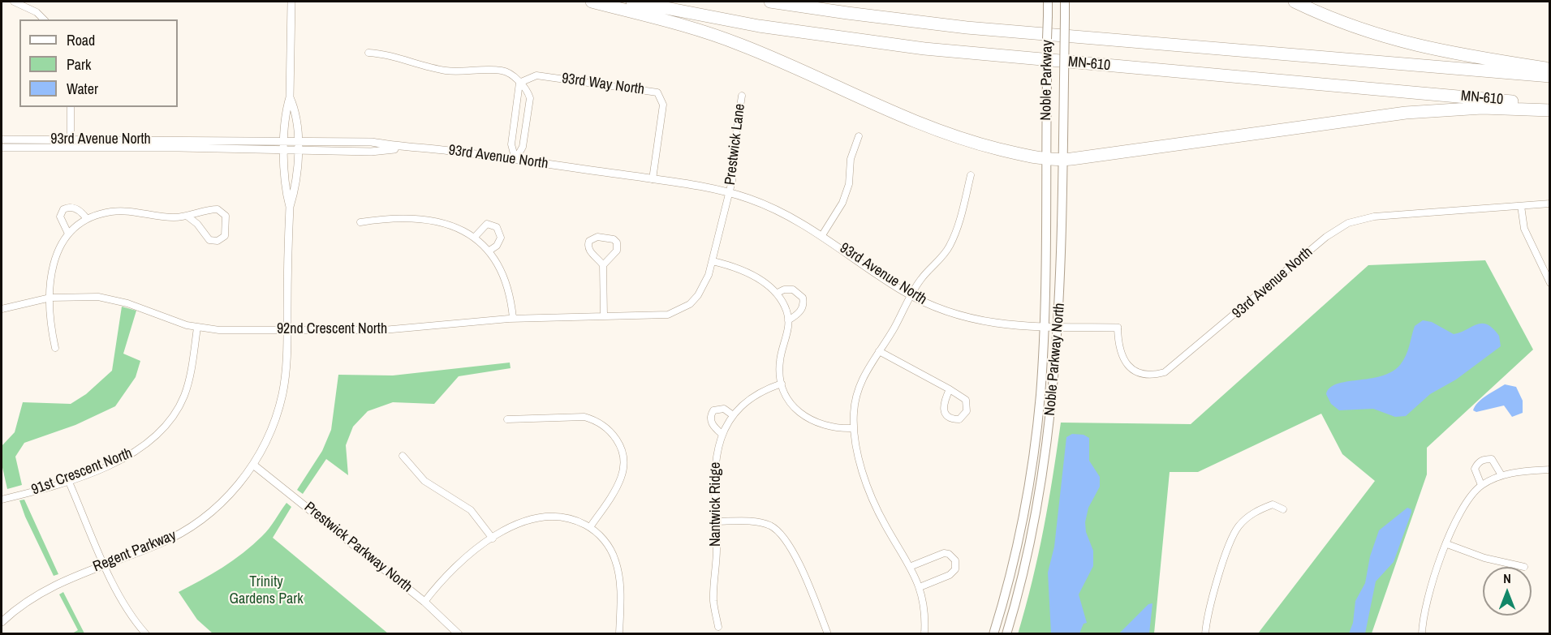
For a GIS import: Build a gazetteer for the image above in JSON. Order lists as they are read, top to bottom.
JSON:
{
  "streets": {
    "highway": ["MN-610"],
    "main road": ["Noble Parkway", "Noble Parkway North"],
    "street": [
      "93rd Way North",
      "93rd Avenue North",
      "Prestwick Lane",
      "92nd Crescent North",
      "91st Crescent North",
      "Nantwick Ridge",
      "Prestwick Parkway North",
      "Regent Parkway"
    ]
  },
  "crossings": [
    ["Noble Parkway", "Noble Parkway North"],
    ["93rd Way North", "93rd Avenue North"],
    ["93rd Avenue North", "Prestwick Lane"],
    ["93rd Avenue North", "Noble Parkway North"],
    ["93rd Avenue North", "Regent Parkway"],
    ["Prestwick Lane", "92nd Crescent North"],
    ["92nd Crescent North", "91st Crescent North"],
    ["92nd Crescent North", "Regent Parkway"],
    ["Prestwick Parkway North", "Regent Parkway"]
  ],
  "parks": ["Trinity Gardens Park"],
  "legend": ["Road", "Park", "Water"],
  "north": "top"
}
